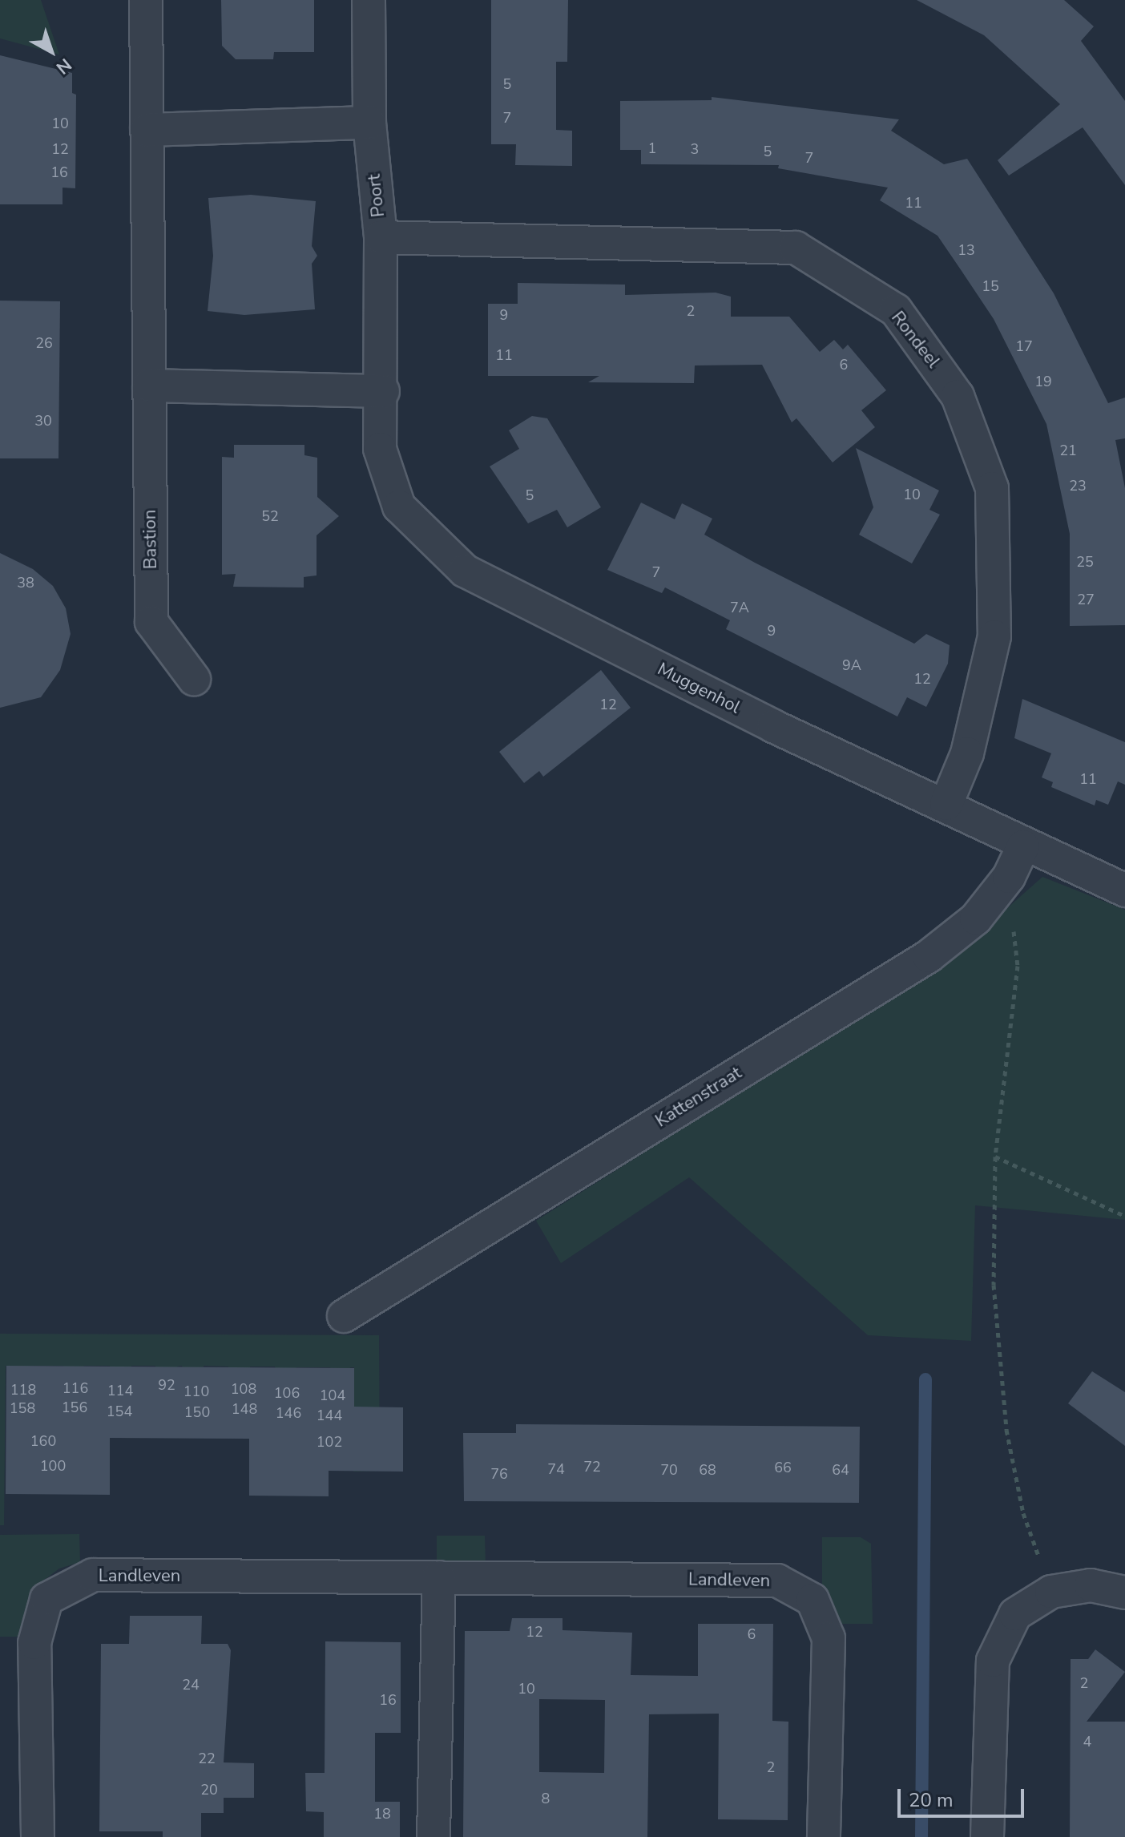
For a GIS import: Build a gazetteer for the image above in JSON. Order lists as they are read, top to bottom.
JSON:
{
  "streets": {
    "street": [
      "Poort",
      "Rondeel",
      "Bastion",
      "Muggenhol",
      "Kattenstraat",
      "Landleven"
    ]
  },
  "crossings": [
    ["Poort", "Rondeel"],
    ["Poort", "Muggenhol"],
    ["Rondeel", "Muggenhol"],
    ["Muggenhol", "Kattenstraat"]
  ],
  "house_numbers": [
    "5",
    "7",
    "10",
    "1",
    "12",
    "3",
    "5",
    "7",
    "16",
    "11",
    "13",
    "15",
    "2",
    "9",
    "26",
    "17",
    "11",
    "6",
    "19",
    "30",
    "21",
    "23",
    "10",
    "5",
    "52",
    "25",
    "7",
    "38",
    "27",
    "7A",
    "9",
    "9A",
    "12",
    "12",
    "11",
    "92",
    "116",
    "108",
    "118",
    "114",
    "110",
    "106",
    "104",
    "156",
    "158",
    "148",
    "154",
    "150",
    "146",
    "144",
    "160",
    "102",
    "100",
    "72",
    "66",
    "74",
    "70",
    "68",
    "64",
    "76",
    "12",
    "6",
    "2",
    "24",
    "10",
    "16",
    "4",
    "22",
    "2",
    "20",
    "8",
    "18"
  ],
  "scale_bar": "20 m",
  "north": "bottom right"
}
